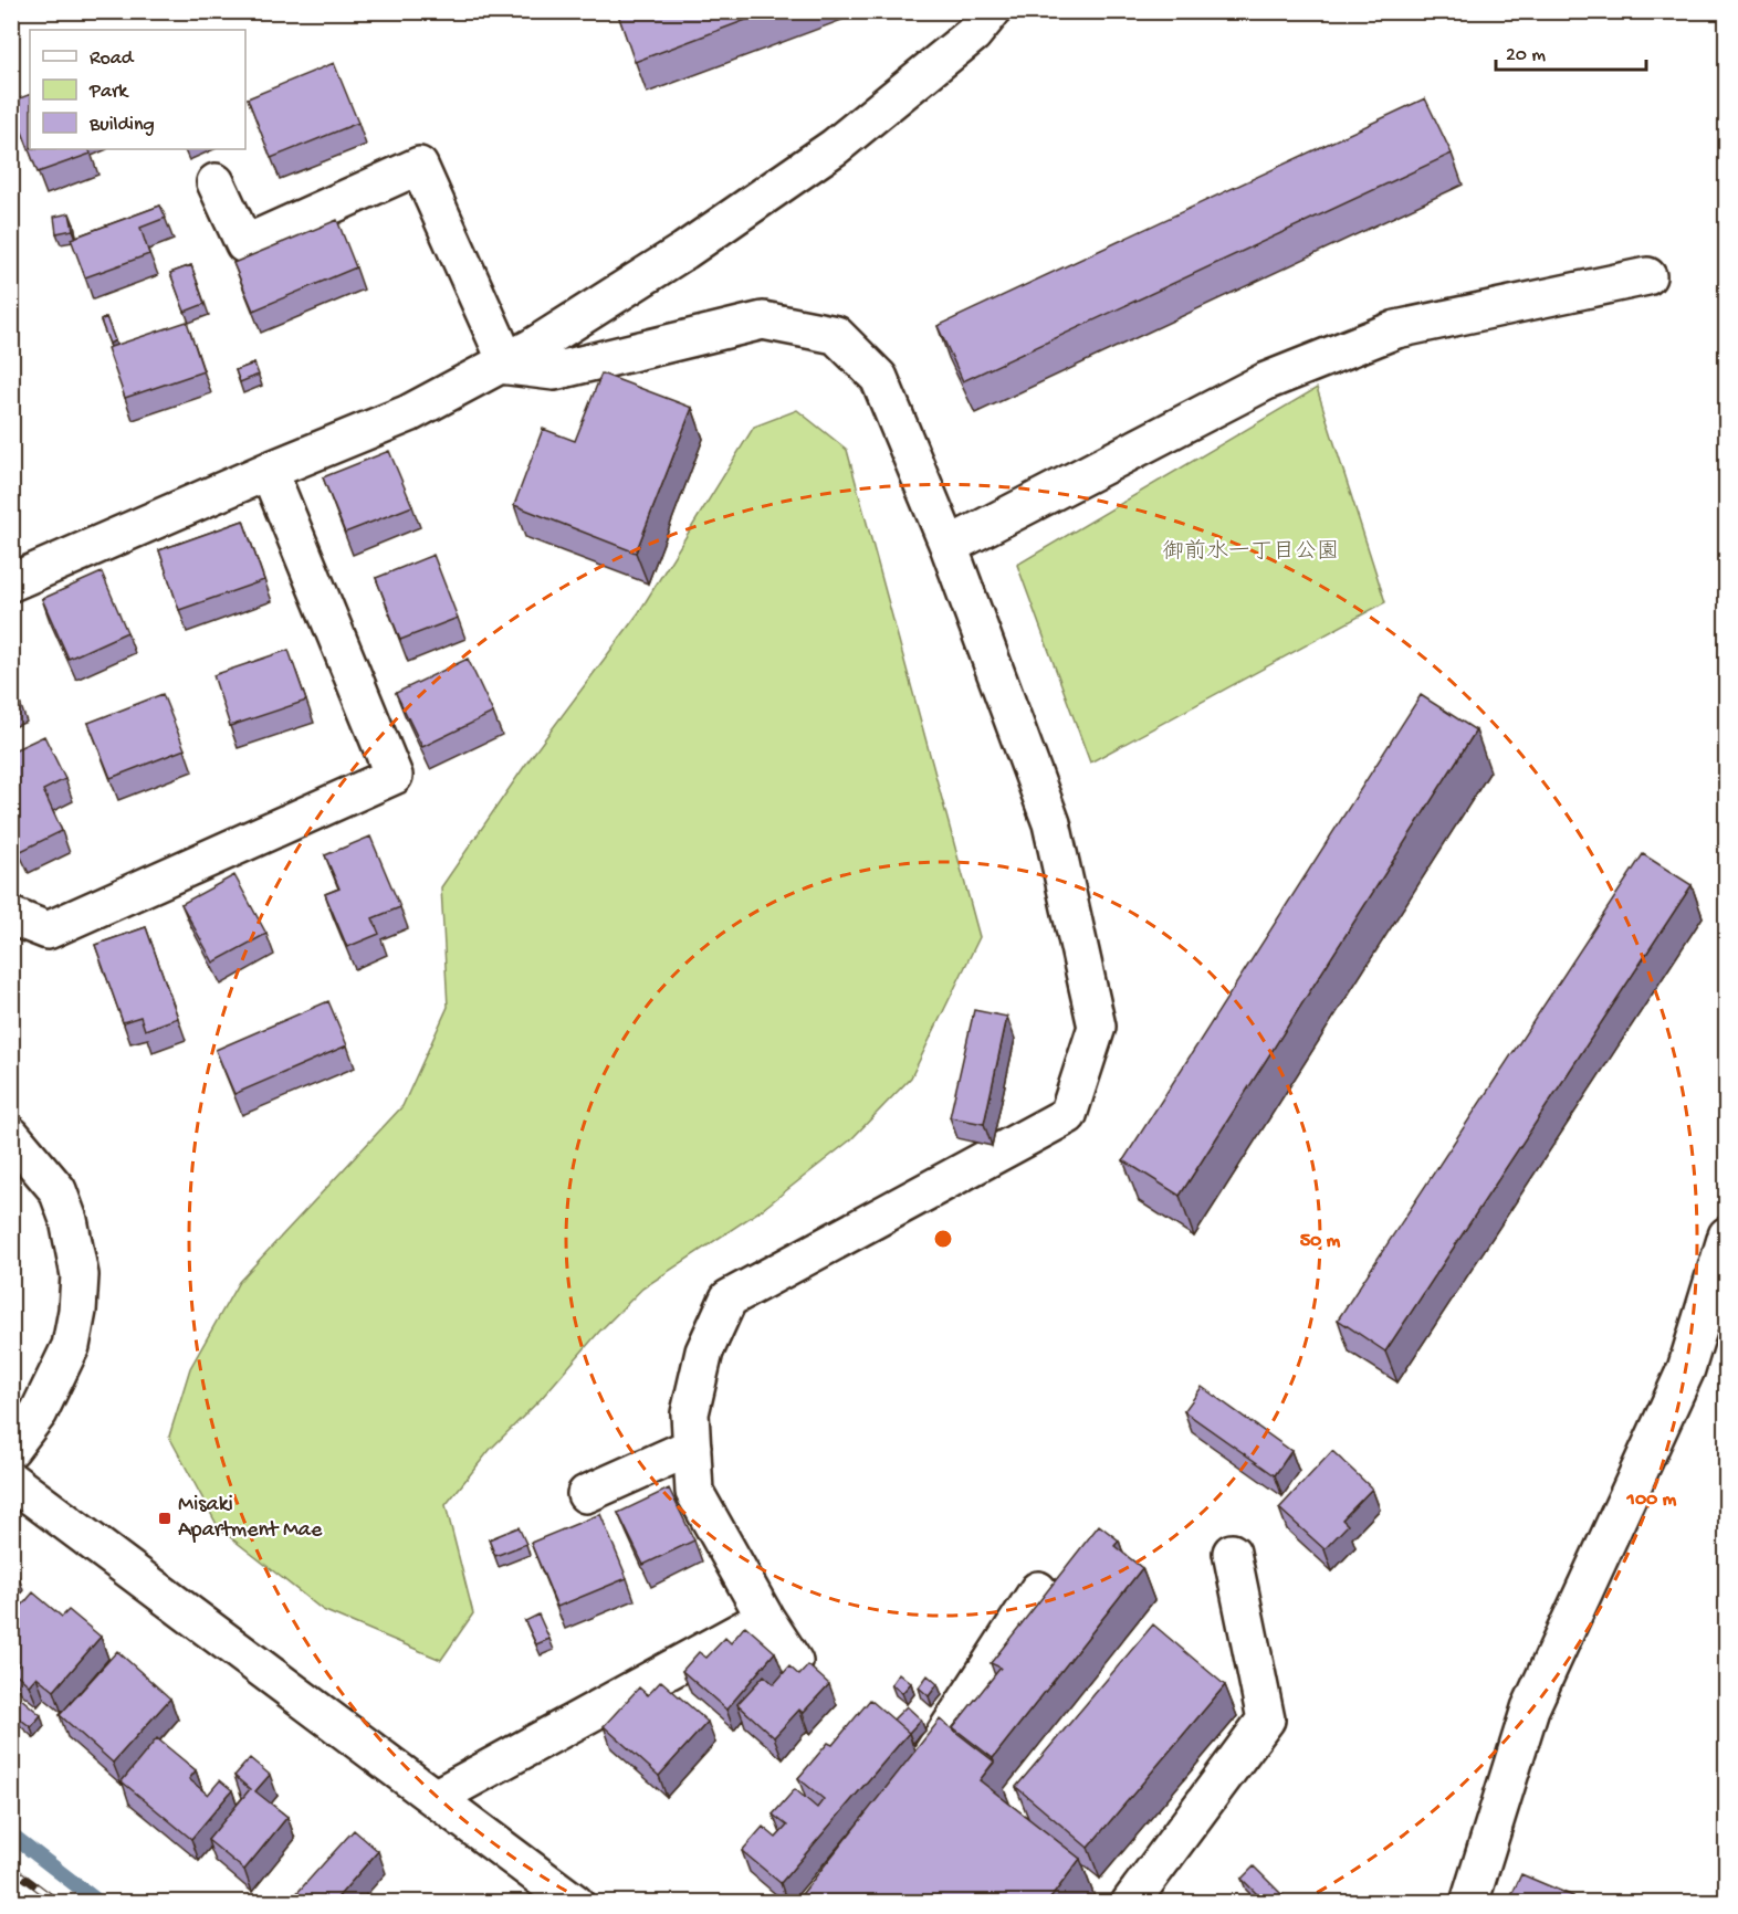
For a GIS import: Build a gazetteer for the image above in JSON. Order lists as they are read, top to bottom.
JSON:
{
  "parks": ["御前水一丁目公園"],
  "places": {
    "transit": ["Misaki Apartment Mae"]
  },
  "legend": ["Road", "Park", "Building"],
  "scale_bar": "20 m",
  "rings": ["50 m", "100 m"]
}
